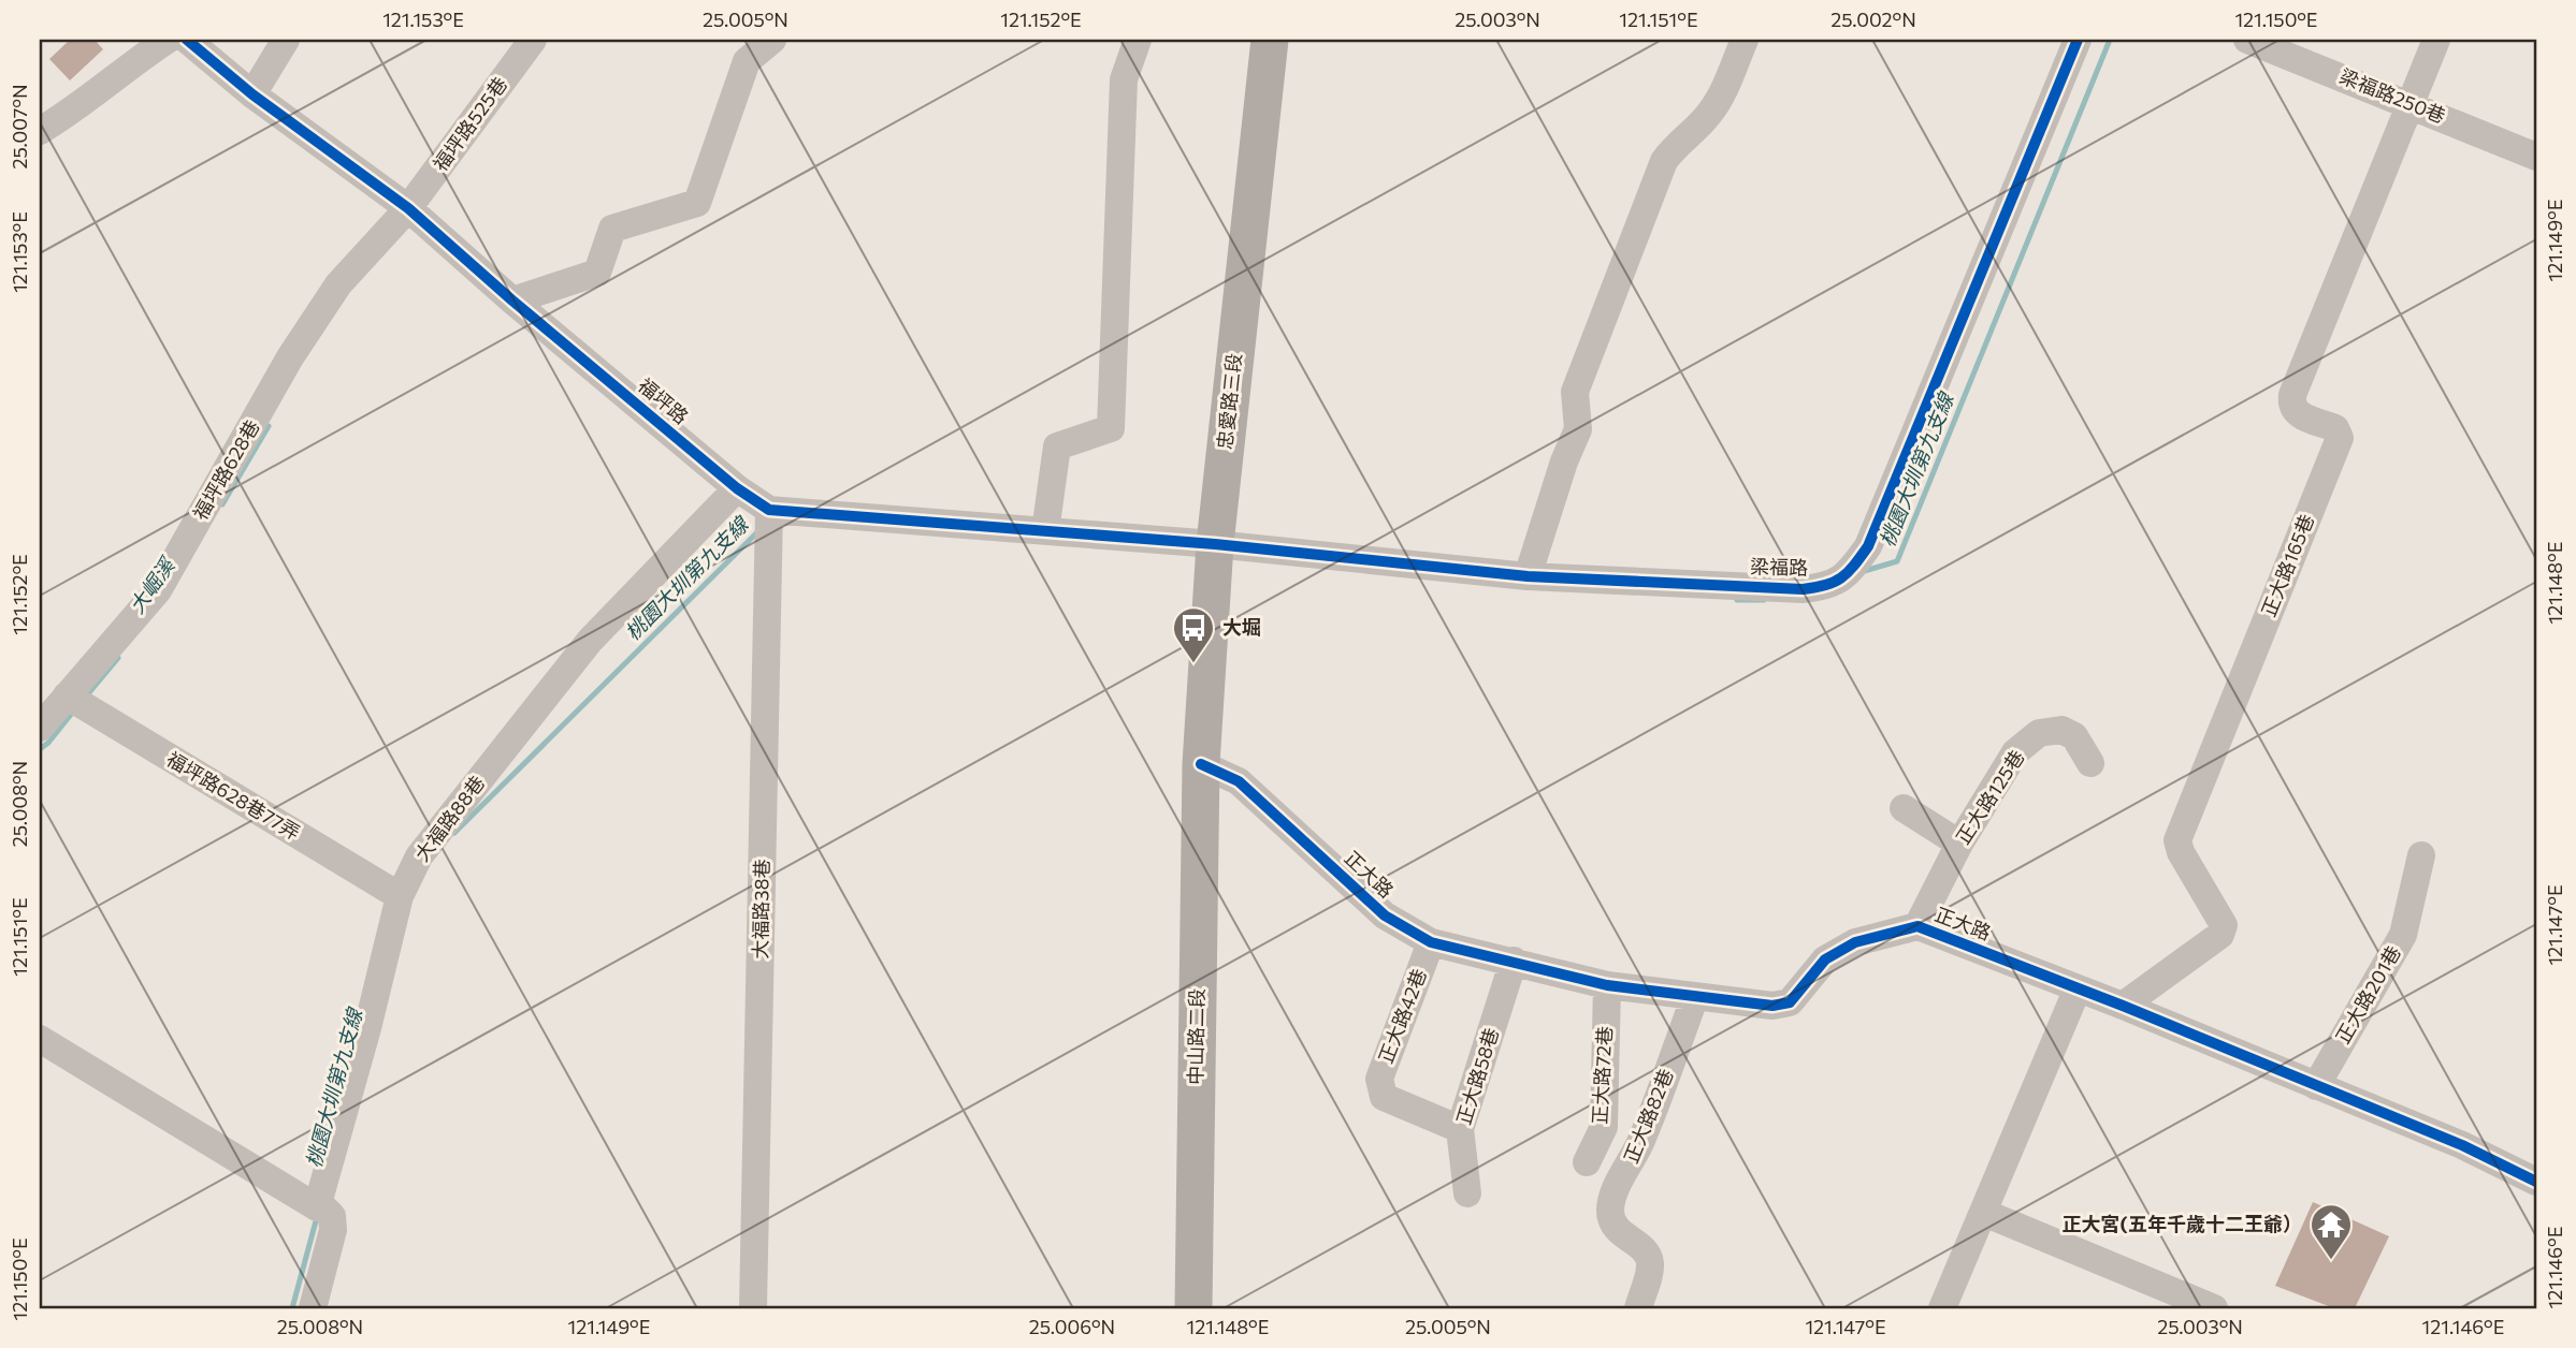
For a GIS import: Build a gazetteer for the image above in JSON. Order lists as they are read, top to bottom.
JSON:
{
  "streets": {
    "main road": ["忠愛路三段", "中山路二段"],
    "street": [
      "梁福路250巷",
      "福坪路525巷",
      "福坪路",
      "福坪路628巷",
      "正大路165巷",
      "梁福路",
      "福坪路628巷77弄",
      "正大路125巷",
      "大福路88巷",
      "正大路",
      "大福路38巷",
      "正大路201巷",
      "正大路42巷",
      "正大路72巷",
      "正大路58巷",
      "正大路82巷"
    ]
  },
  "crossings": [
    ["梁福路250巷", "正大路165巷"],
    ["福坪路525巷", "福坪路"],
    ["福坪路525巷", "福坪路628巷"],
    ["福坪路", "忠愛路三段"],
    ["福坪路", "福坪路628巷"],
    ["福坪路", "梁福路"],
    ["福坪路", "大福路88巷"],
    ["福坪路", "大福路38巷"],
    ["忠愛路三段", "梁福路"],
    ["忠愛路三段", "正大路"],
    ["忠愛路三段", "中山路二段"],
    ["福坪路628巷", "福坪路628巷77弄"],
    ["正大路165巷", "正大路"],
    ["福坪路628巷77弄", "大福路88巷"],
    ["正大路125巷", "正大路"],
    ["正大路", "正大路201巷"],
    ["正大路", "正大路42巷"],
    ["正大路", "中山路二段"],
    ["正大路", "正大路72巷"],
    ["正大路", "正大路58巷"],
    ["正大路", "正大路82巷"],
    ["正大路42巷", "正大路58巷"]
  ],
  "water": ["桃園大圳第九支線", "大崛溪"],
  "places": {
    "bus stop": ["大堀"],
    "temple": ["正大宮(五年千歲十二王爺）"]
  },
  "coordinates": [
    "121.153°E",
    "25.005°N",
    "121.152°E",
    "25.003°N",
    "121.151°E",
    "25.002°N",
    "121.150°E",
    "25.007°N",
    "121.149°E",
    "121.148°E",
    "25.008°N",
    "121.147°E",
    "121.146°E",
    "25.006°N"
  ]
}
